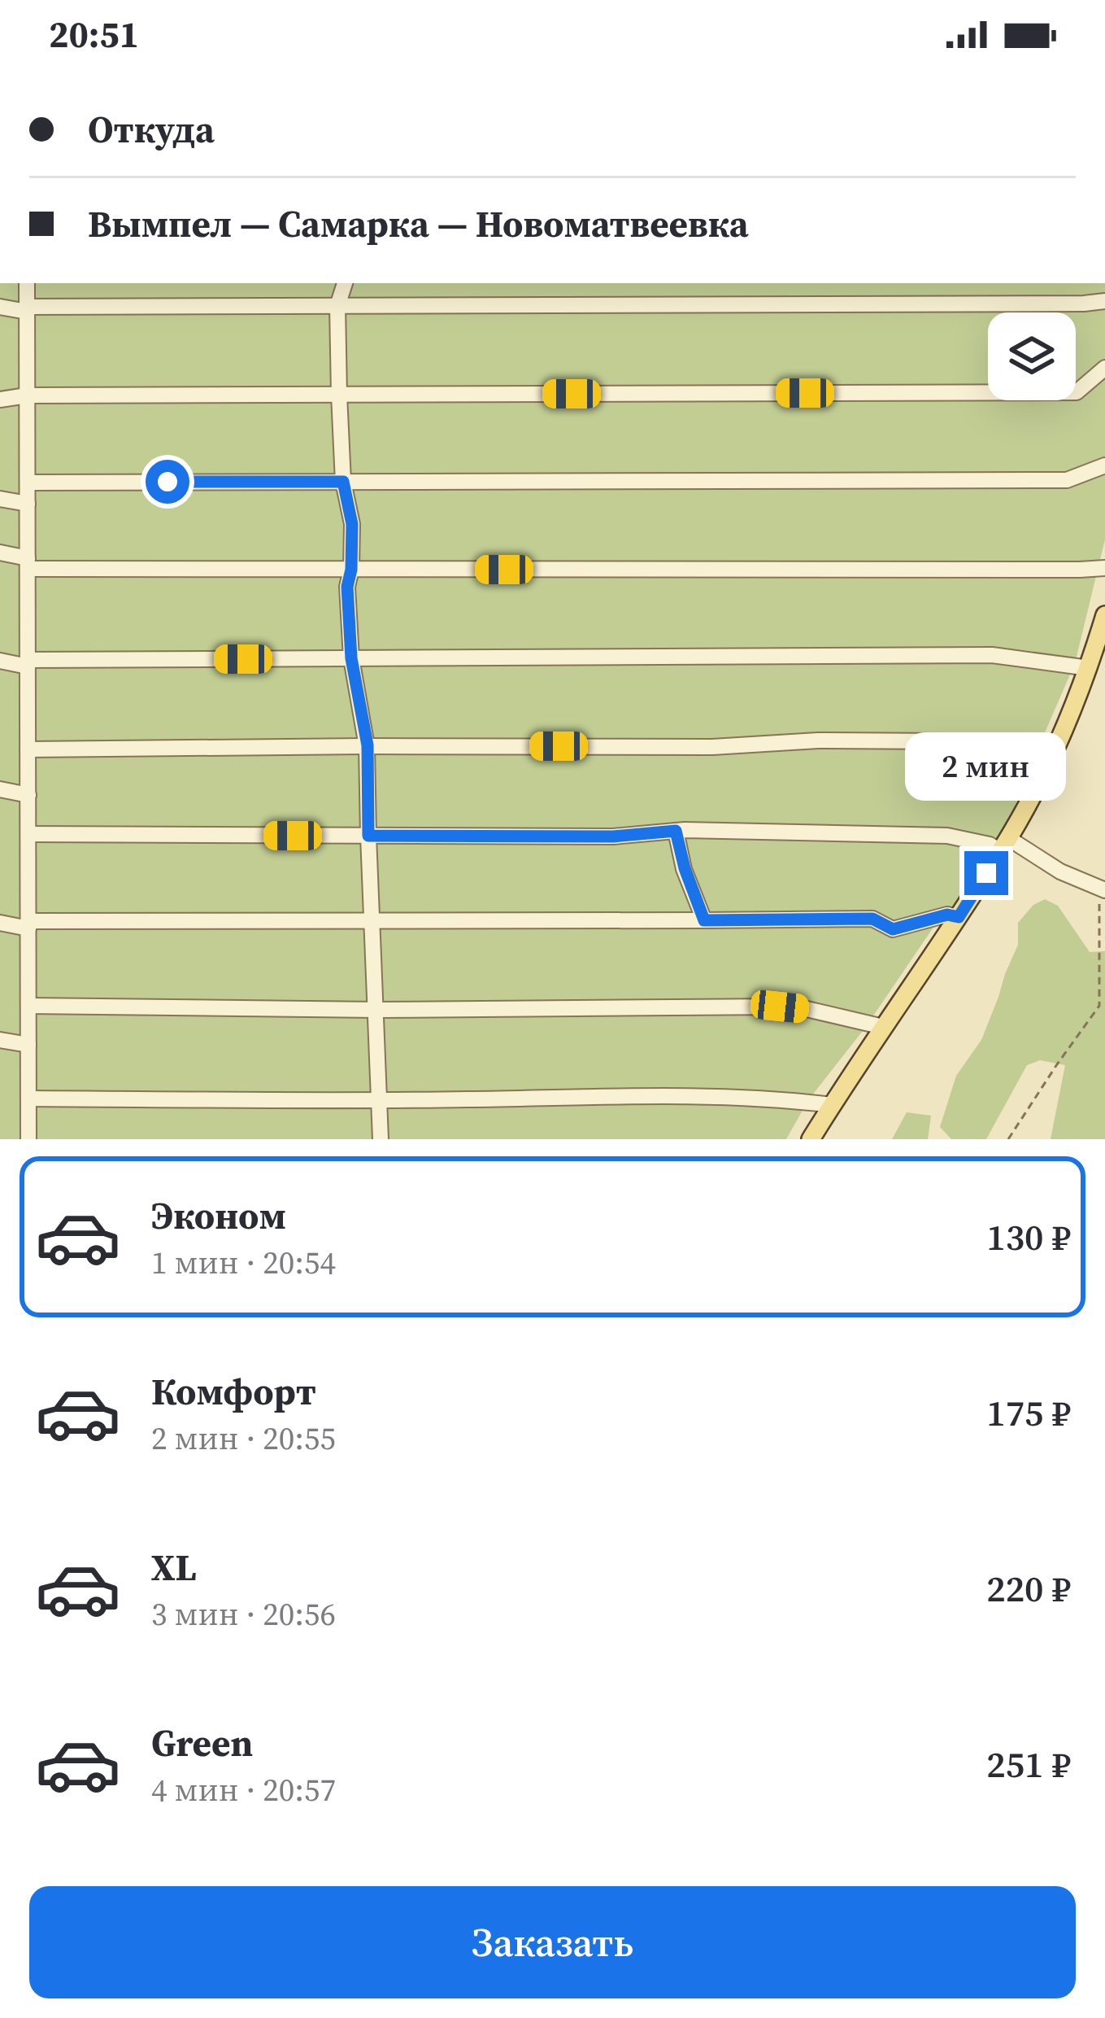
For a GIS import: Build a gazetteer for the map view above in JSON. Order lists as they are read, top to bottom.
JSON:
{
  "page": {
    "status": "20:51",
    "banner": ["Откуда", "Вымпел — Самарка — Новоматвеевка"],
    "bubble": "2 мин",
    "list": [
      {
        "name": "Эконом",
        "note": "1 мин · 20:54",
        "value": "130 ₽"
      },
      {
        "name": "Комфорт",
        "note": "2 мин · 20:55",
        "value": "175 ₽"
      },
      {
        "name": "XL",
        "note": "3 мин · 20:56",
        "value": "220 ₽"
      },
      {
        "name": "Green",
        "note": "4 мин · 20:57",
        "value": "251 ₽"
      }
    ],
    "buttons": "Заказать"
  }
}
